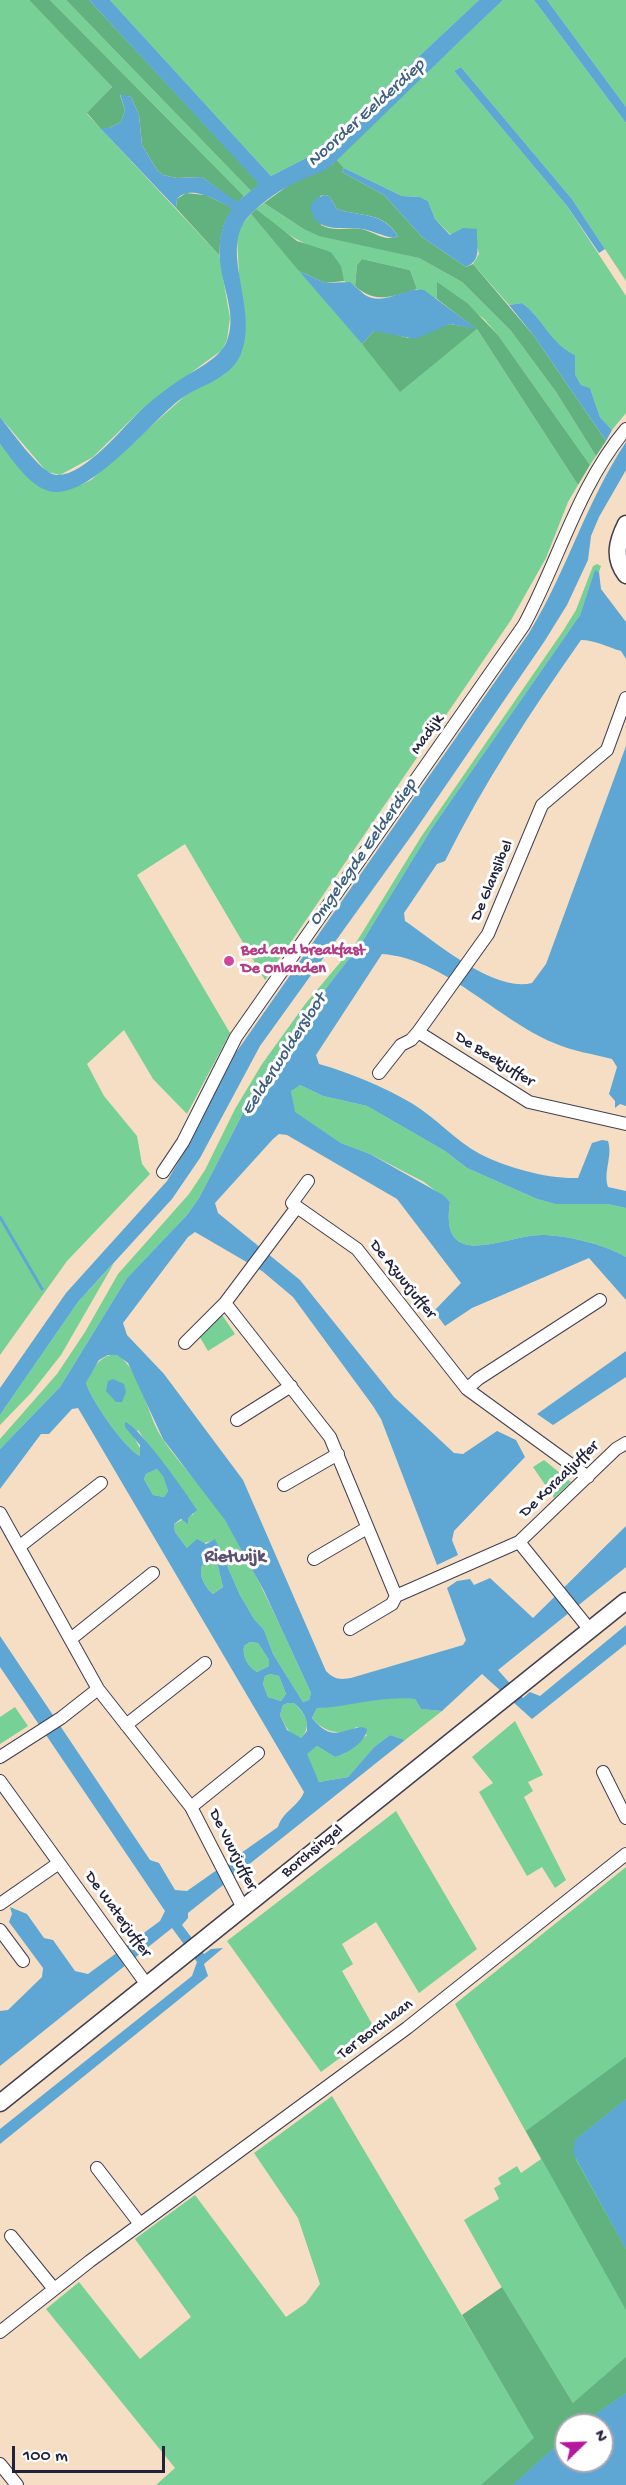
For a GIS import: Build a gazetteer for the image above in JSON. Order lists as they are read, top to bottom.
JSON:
{
  "streets": {
    "main road": ["Borchsingel"],
    "street": [
      "Madijk",
      "De Glanslibel",
      "De Beekjuffer",
      "De Azuurjuffer",
      "De Koraaljuffer",
      "De Vuurjuffer",
      "De Waterjuffer",
      "Ter Borchlaan"
    ]
  },
  "crossings": [
    ["De Glanslibel", "De Beekjuffer"],
    ["De Azuurjuffer", "De Koraaljuffer"],
    ["De Koraaljuffer", "Borchsingel"],
    ["De Vuurjuffer", "Borchsingel"],
    ["Borchsingel", "De Waterjuffer"]
  ],
  "districts": ["Rietwijk"],
  "water": ["Noorder Eelderdiep", "Omgelegde Eelderdiep", "Eelderwoldersloot"],
  "places": ["Bed and breakfast De Onlanden"],
  "scale_bar": "100 m",
  "north": "top right"
}
